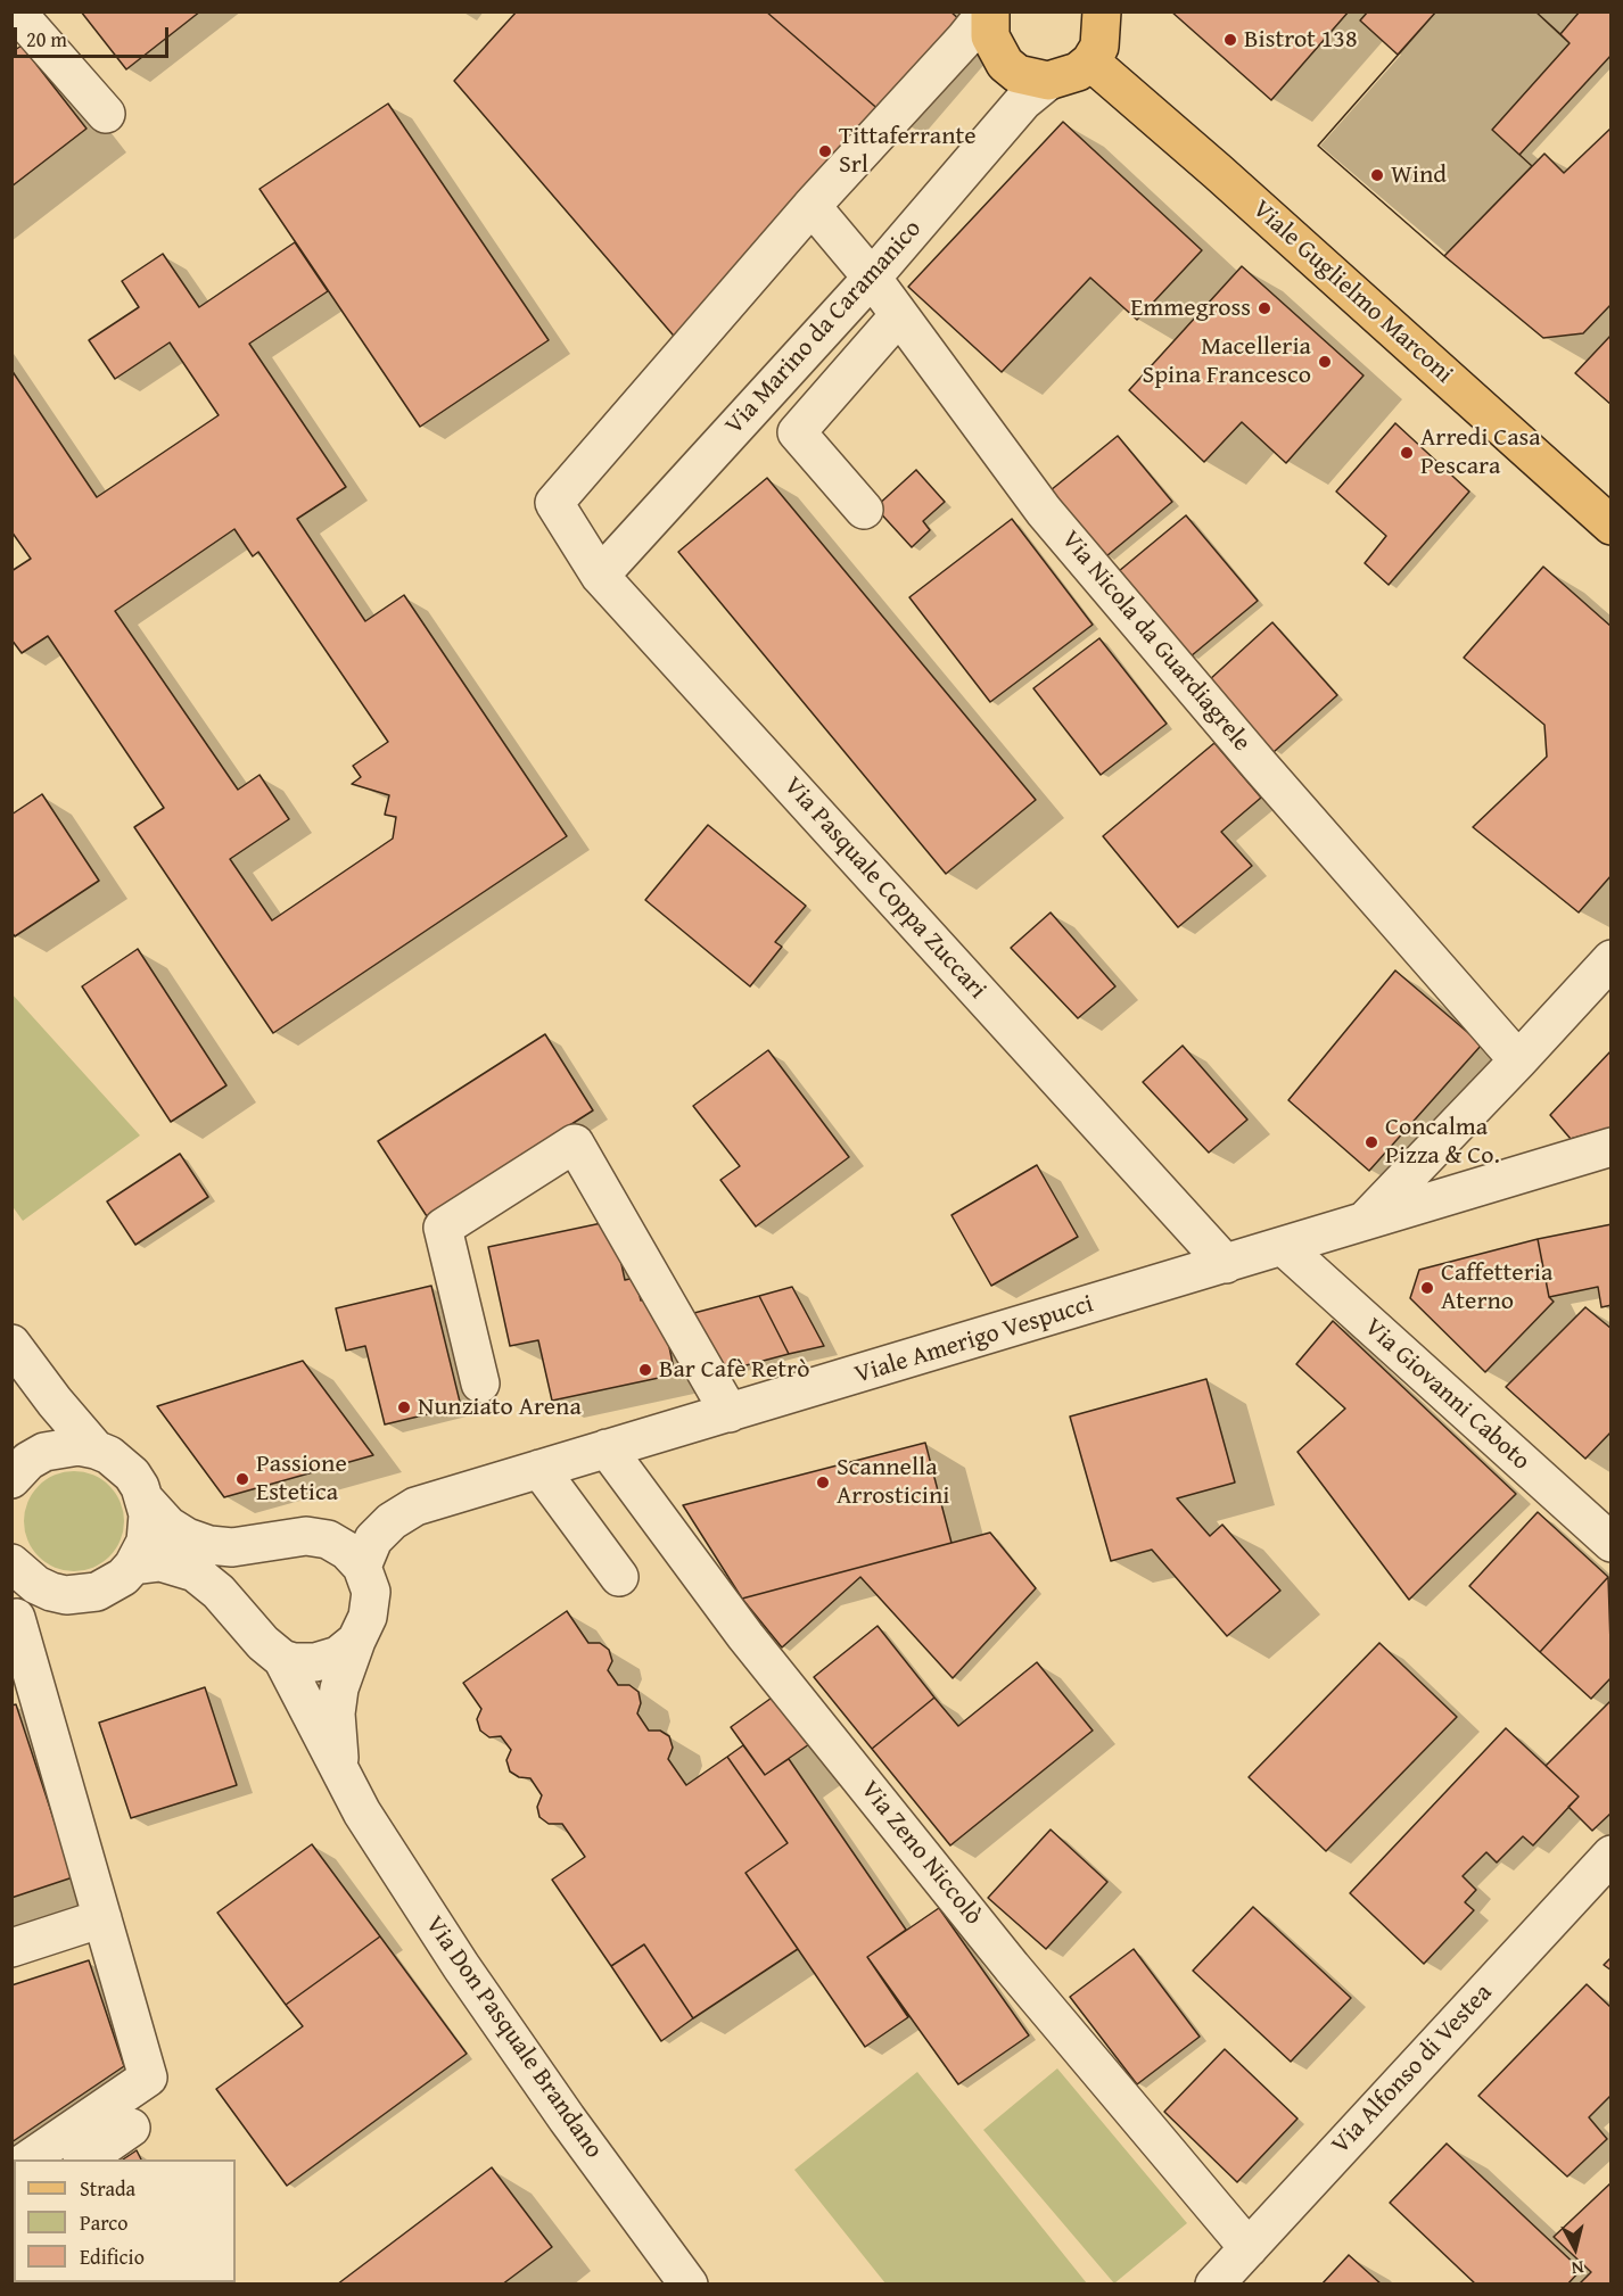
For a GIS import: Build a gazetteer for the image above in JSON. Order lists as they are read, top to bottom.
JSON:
{
  "streets": {
    "main road": ["Viale Guglielmo Marconi"],
    "street": [
      "Via Marino da Caramanico",
      "Via Nicola da Guardiagrele",
      "Via Pasquale Coppa Zuccari",
      "Viale Amerigo Vespucci",
      "Via Giovanni Caboto",
      "Via Zeno Niccolò",
      "Via Don Pasquale Brandano",
      "Via Alfonso di Vestea"
    ]
  },
  "crossings": [
    ["Via Marino da Caramanico", "Via Nicola da Guardiagrele"],
    ["Via Marino da Caramanico", "Via Pasquale Coppa Zuccari"],
    ["Via Nicola da Guardiagrele", "Via Pasquale Coppa Zuccari"],
    ["Via Pasquale Coppa Zuccari", "Viale Amerigo Vespucci"],
    ["Viale Amerigo Vespucci", "Via Giovanni Caboto"],
    ["Viale Amerigo Vespucci", "Via Zeno Niccolò"],
    ["Via Zeno Niccolò", "Via Alfonso di Vestea"]
  ],
  "places": [
    "Bistrot 138",
    "Tittaferrante Srl",
    "Wind",
    "Emmegross",
    "Macelleria Spina Francesco",
    "Arredi Casa Pescara",
    "Concalma Pizza & Co.",
    "Caffetteria Aterno",
    "Bar Cafè Retrò",
    "Nunziato Arena",
    "Passione Estetica",
    "Scannella Arrosticini"
  ],
  "legend": ["Strada", "Parco", "Edificio"],
  "scale_bar": "20 m",
  "north": "bottom"
}
